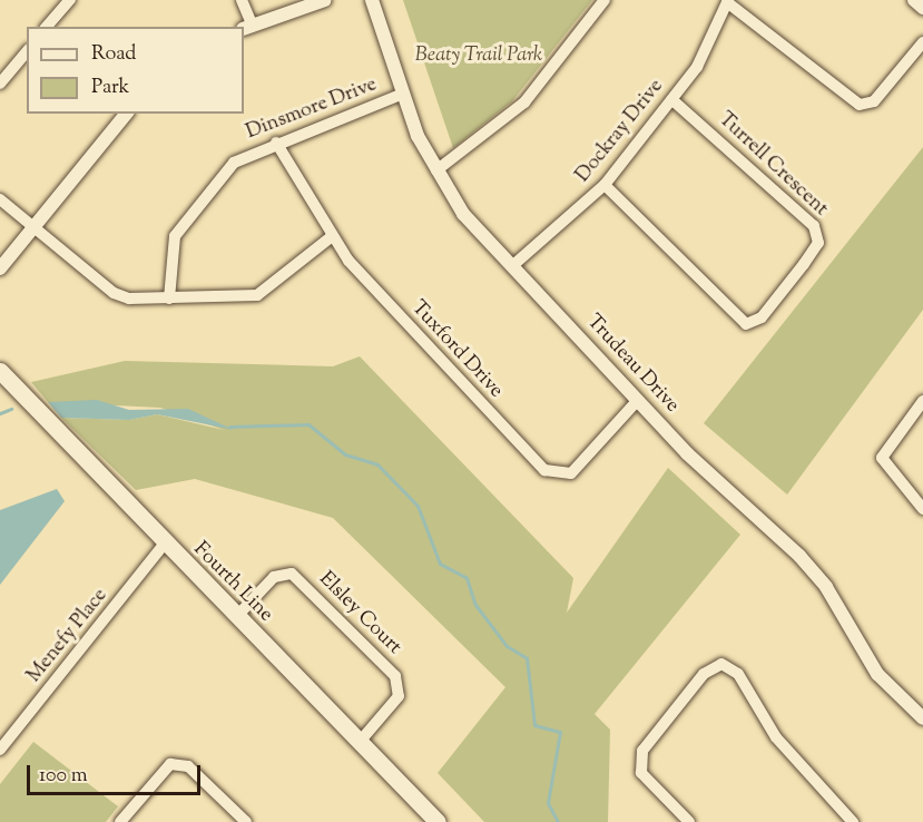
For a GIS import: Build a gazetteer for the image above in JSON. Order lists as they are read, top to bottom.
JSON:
{
  "streets": {
    "main road": ["Fourth Line"],
    "street": [
      "Dinsmore Drive",
      "Dockray Drive",
      "Turrell Crescent",
      "Tuxford Drive",
      "Trudeau Drive",
      "Elsley Court",
      "Menefy Place"
    ]
  },
  "crossings": [
    ["Dinsmore Drive", "Tuxford Drive"],
    ["Dinsmore Drive", "Trudeau Drive"],
    ["Dockray Drive", "Turrell Crescent"],
    ["Dockray Drive", "Trudeau Drive"],
    ["Tuxford Drive", "Trudeau Drive"],
    ["Fourth Line", "Elsley Court"],
    ["Fourth Line", "Menefy Place"]
  ],
  "parks": ["Beaty Trail Park"],
  "legend": ["Road", "Park"],
  "scale_bar": "100 m"
}
